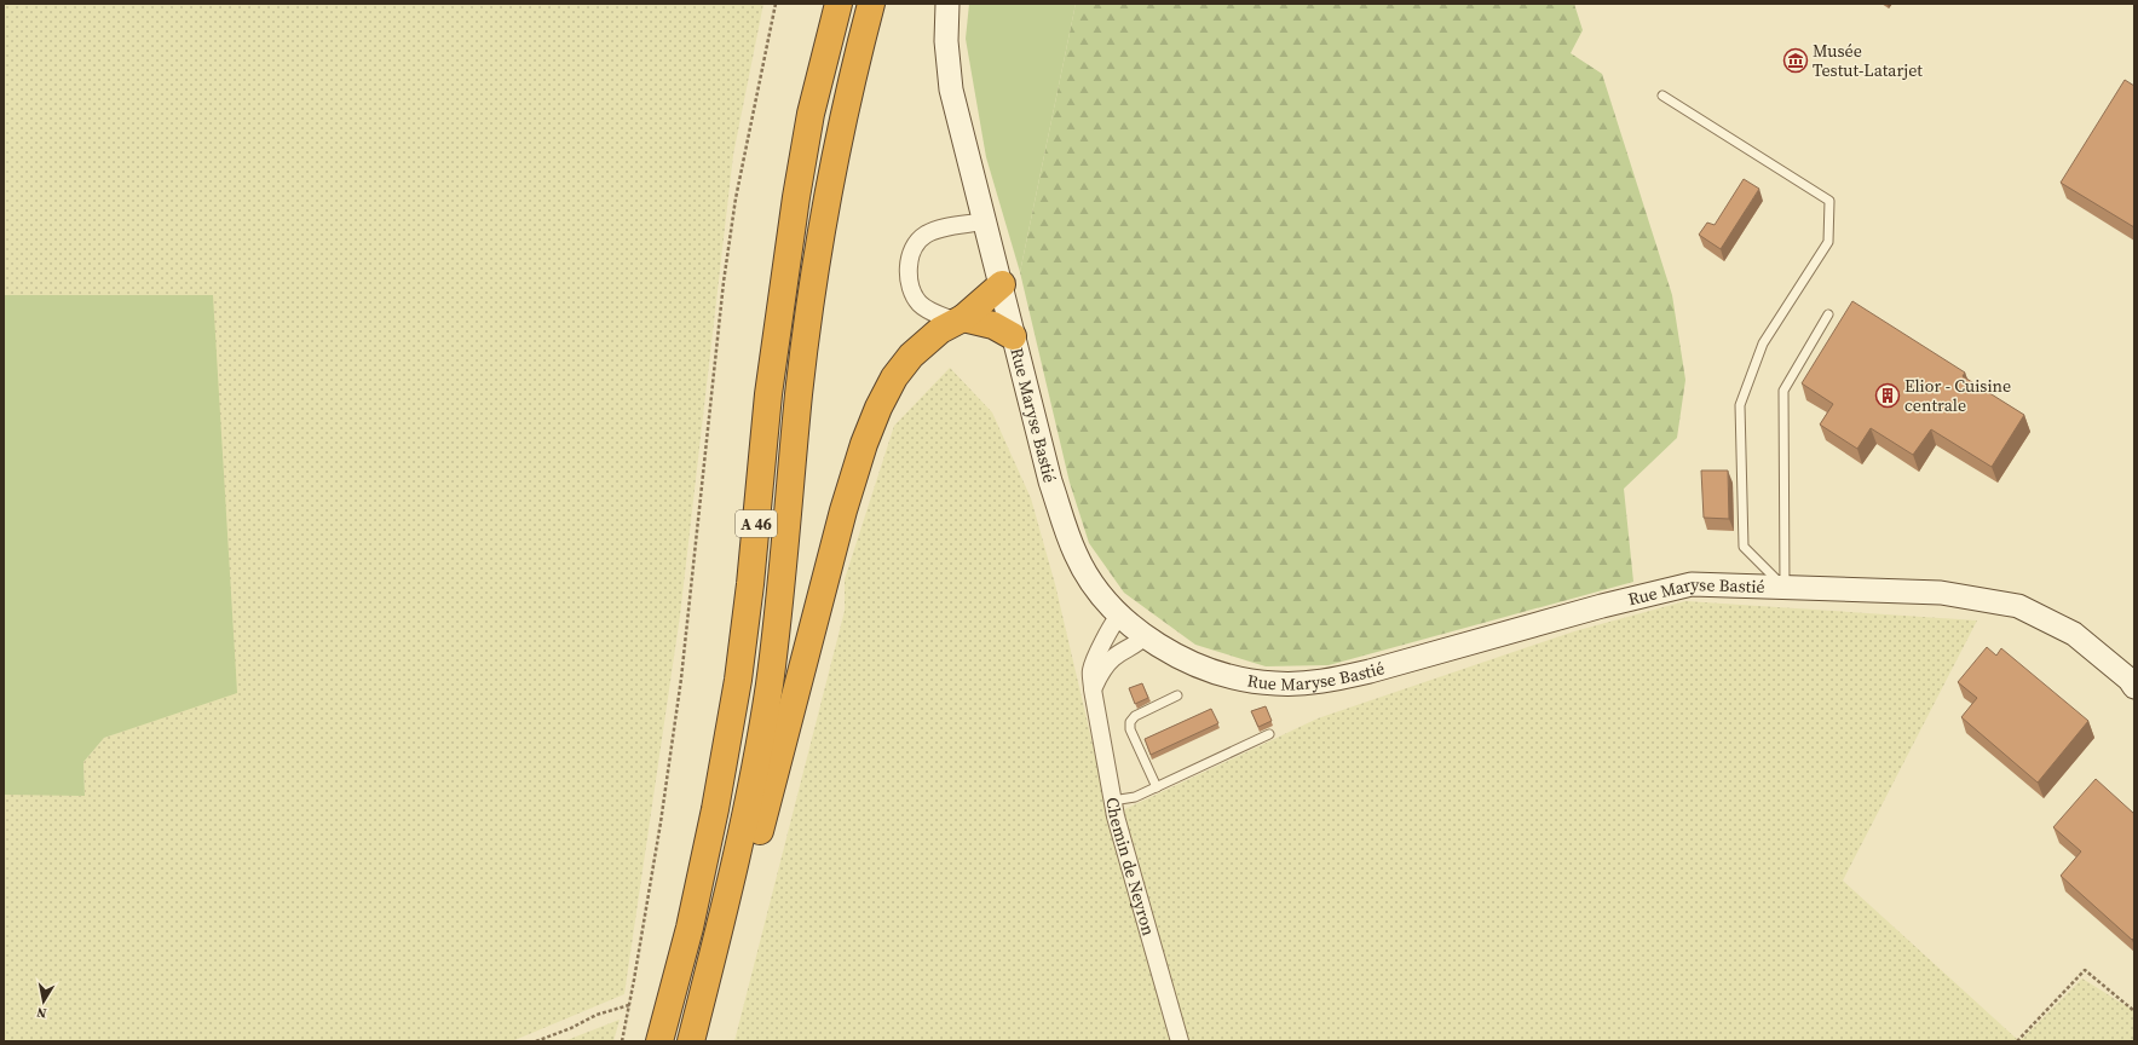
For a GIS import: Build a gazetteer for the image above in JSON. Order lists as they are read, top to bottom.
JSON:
{
  "streets": {
    "highway": ["A 46"],
    "main road": ["Rue Maryse Bastié"],
    "street": ["Chemin de Neyron"]
  },
  "crossings": [
    ["Rue Maryse Bastié", "Chemin de Neyron"]
  ],
  "places": {
    "museum": ["Musée Testut-Latarjet"],
    "building": ["Elior - Cuisine centrale"]
  },
  "north": "bottom"
}
